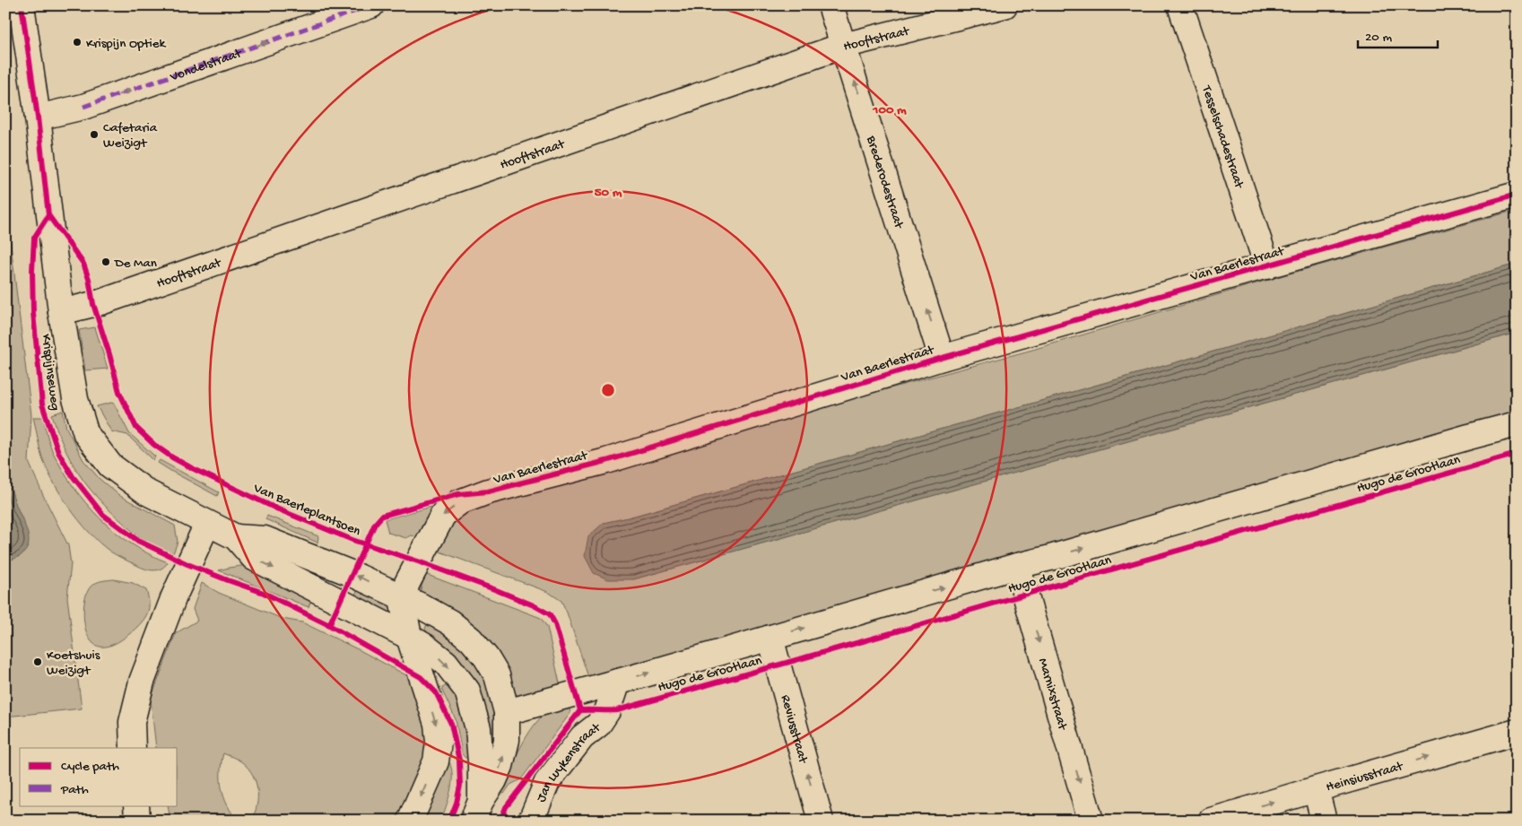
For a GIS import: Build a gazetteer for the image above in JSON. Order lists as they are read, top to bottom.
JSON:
{
  "streets": {
    "street": [
      "Hooftstraat",
      "Vondelstraat",
      "Tesselschadestraat",
      "Brederodestraat",
      "Van Baerlestraat",
      "Krispijnseweg",
      "Hugo de Grootlaan",
      "Marnixstraat",
      "Reviusstraat",
      "Jan Luykenstraat",
      "Heinsiusstraat"
    ],
    "cycle path": ["Van Baerleplantsoen"]
  },
  "crossings": [
    ["Hooftstraat", "Brederodestraat"],
    ["Hooftstraat", "Krispijnseweg"],
    ["Vondelstraat", "Krispijnseweg"],
    ["Tesselschadestraat", "Van Baerlestraat"],
    ["Brederodestraat", "Van Baerlestraat"],
    ["Hugo de Grootlaan", "Marnixstraat"],
    ["Hugo de Grootlaan", "Reviusstraat"],
    ["Hugo de Grootlaan", "Jan Luykenstraat"]
  ],
  "one_way": [
    "Vondelstraat",
    "Brederodestraat",
    "Van Baerlestraat",
    "Hugo de Grootlaan",
    "Marnixstraat",
    "Reviusstraat",
    "Heinsiusstraat"
  ],
  "places": [
    "Krispijn Optiek",
    "Cafetaria Weizigt",
    "De Man",
    "Koetshuis Weizigt"
  ],
  "legend": ["Cycle path", "Path"],
  "scale_bar": "20 m",
  "rings": ["100 m", "50 m"]
}
